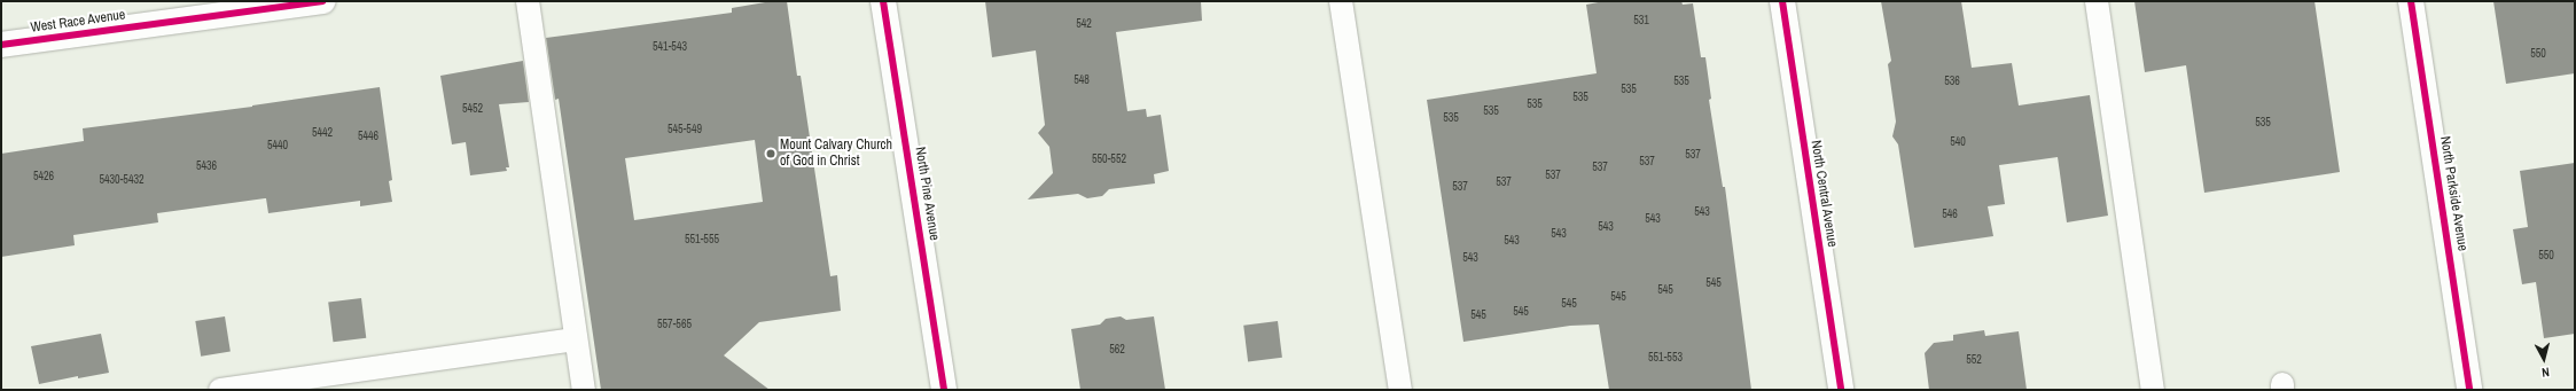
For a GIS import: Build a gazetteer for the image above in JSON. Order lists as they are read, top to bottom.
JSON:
{
  "streets": {
    "street": [
      "West Race Avenue",
      "North Pine Avenue",
      "North Central Avenue",
      "North Parkside Avenue"
    ]
  },
  "places": ["Mount Calvary Church of God in Christ"],
  "house_numbers": [
    "531",
    "542",
    "541-543",
    "550",
    "548",
    "535",
    "536",
    "535",
    "535",
    "535",
    "5452",
    "535",
    "535",
    "535",
    "545-549",
    "5442",
    "5446",
    "540",
    "5440",
    "537",
    "550-552",
    "537",
    "5436",
    "537",
    "537",
    "5426",
    "5430-5432",
    "537",
    "537",
    "543",
    "546",
    "543",
    "543",
    "543",
    "551-555",
    "543",
    "550",
    "543",
    "545",
    "545",
    "545",
    "545",
    "545",
    "545",
    "557-565",
    "562",
    "551-553",
    "552"
  ],
  "north": "bottom"
}
